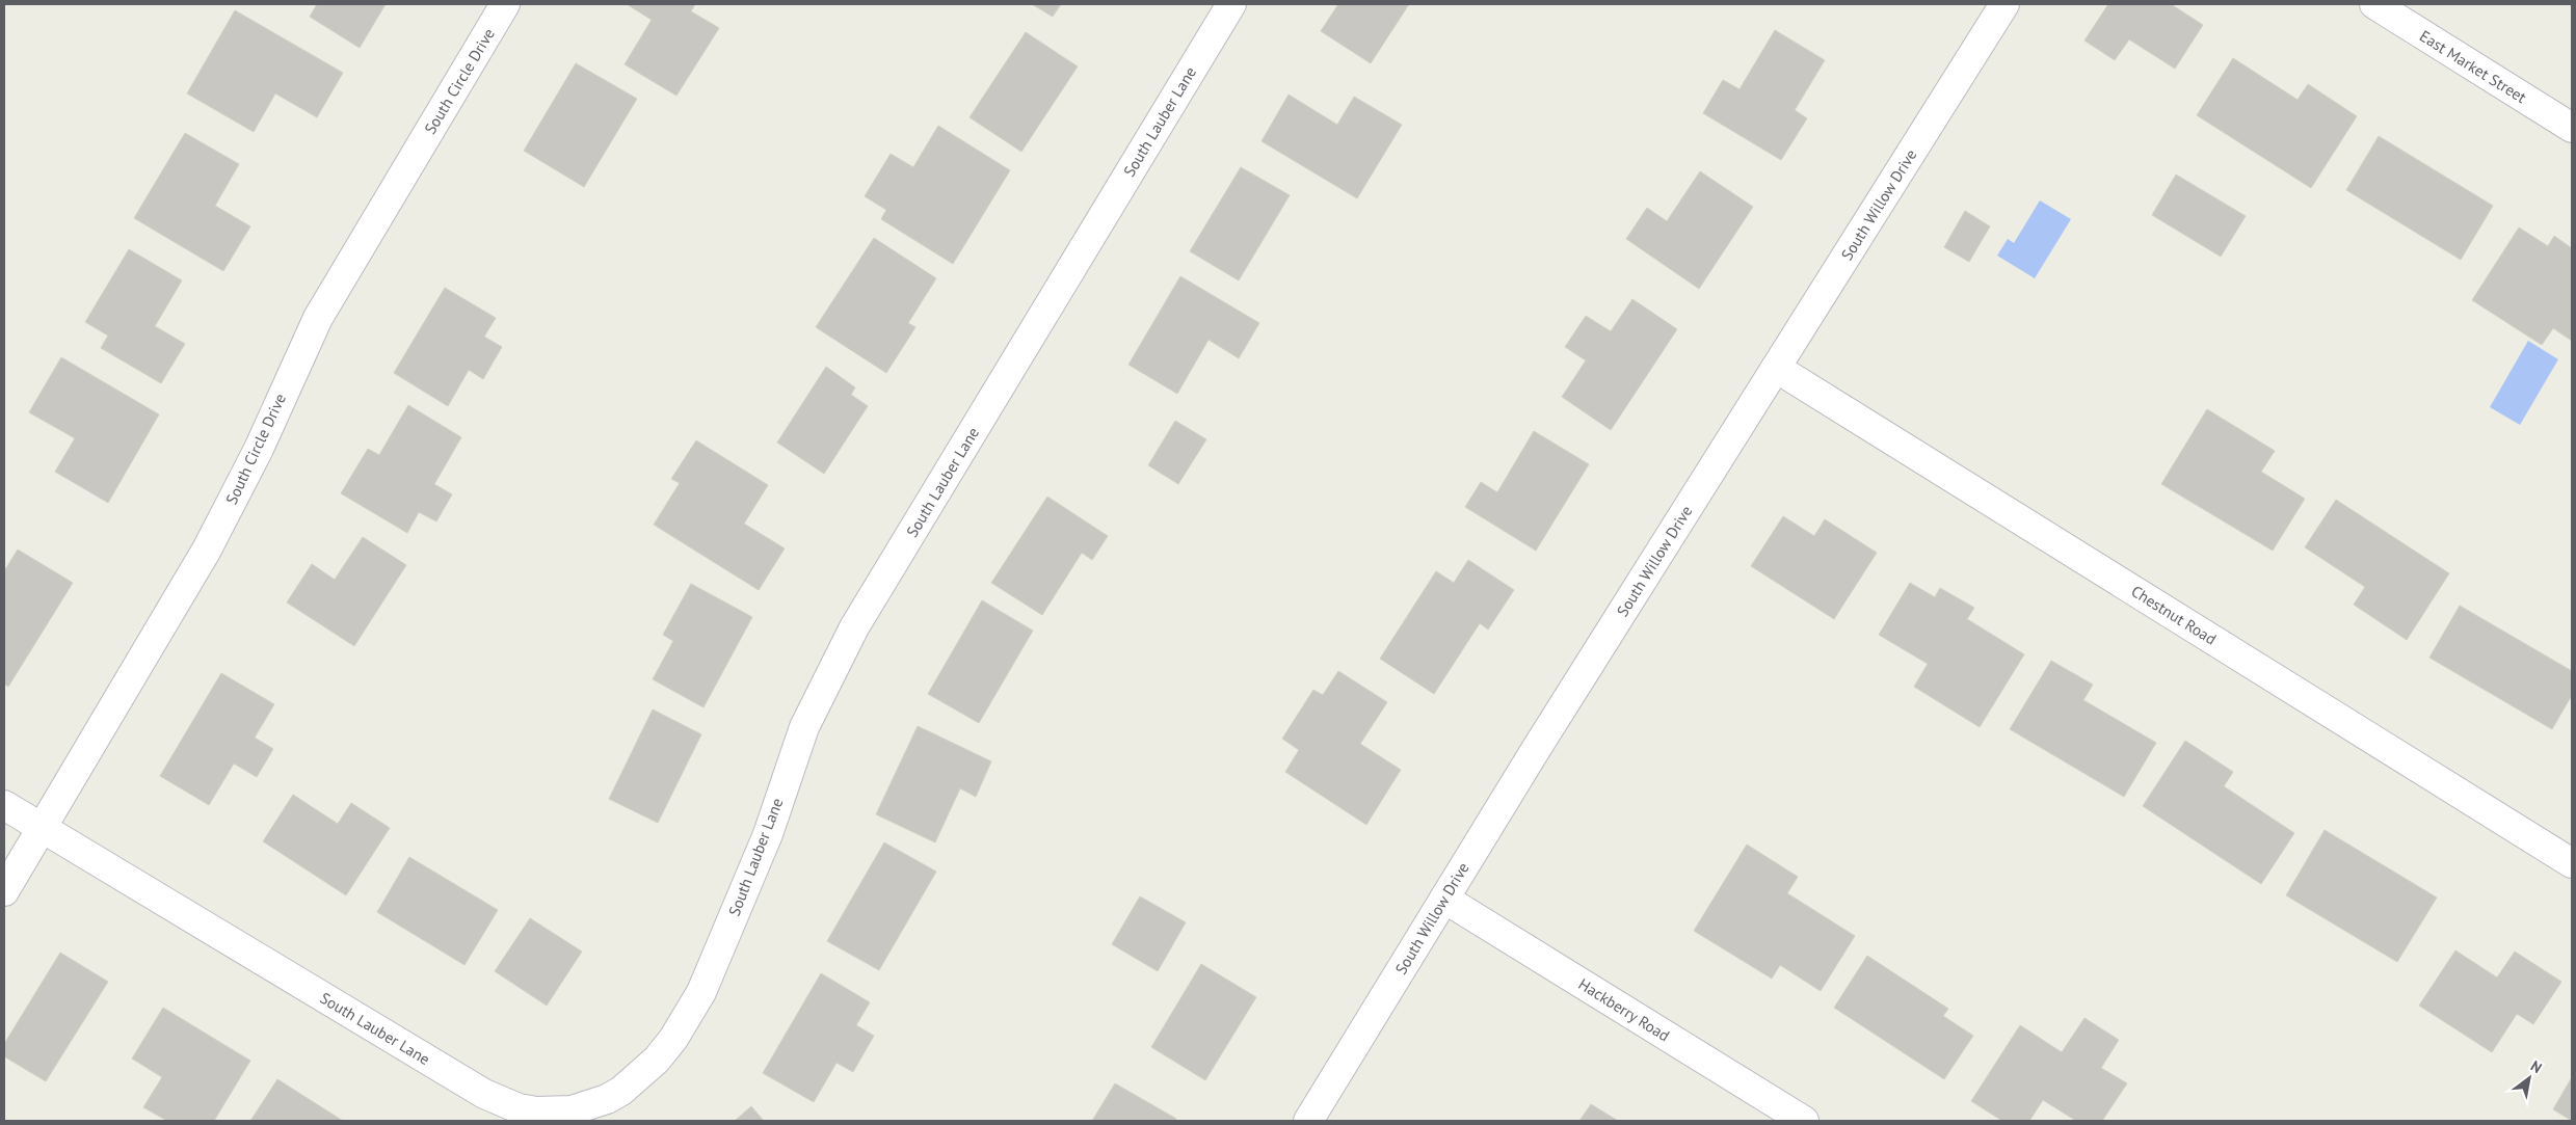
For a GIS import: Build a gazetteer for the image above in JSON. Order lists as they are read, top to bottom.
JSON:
{
  "streets": {
    "street": [
      "East Market Street",
      "South Circle Drive",
      "South Lauber Lane",
      "South Willow Drive",
      "Chestnut Road",
      "Hackberry Road"
    ]
  },
  "crossings": [
    ["South Circle Drive", "South Lauber Lane"],
    ["South Willow Drive", "Chestnut Road"],
    ["South Willow Drive", "Hackberry Road"]
  ],
  "north": "top right"
}
